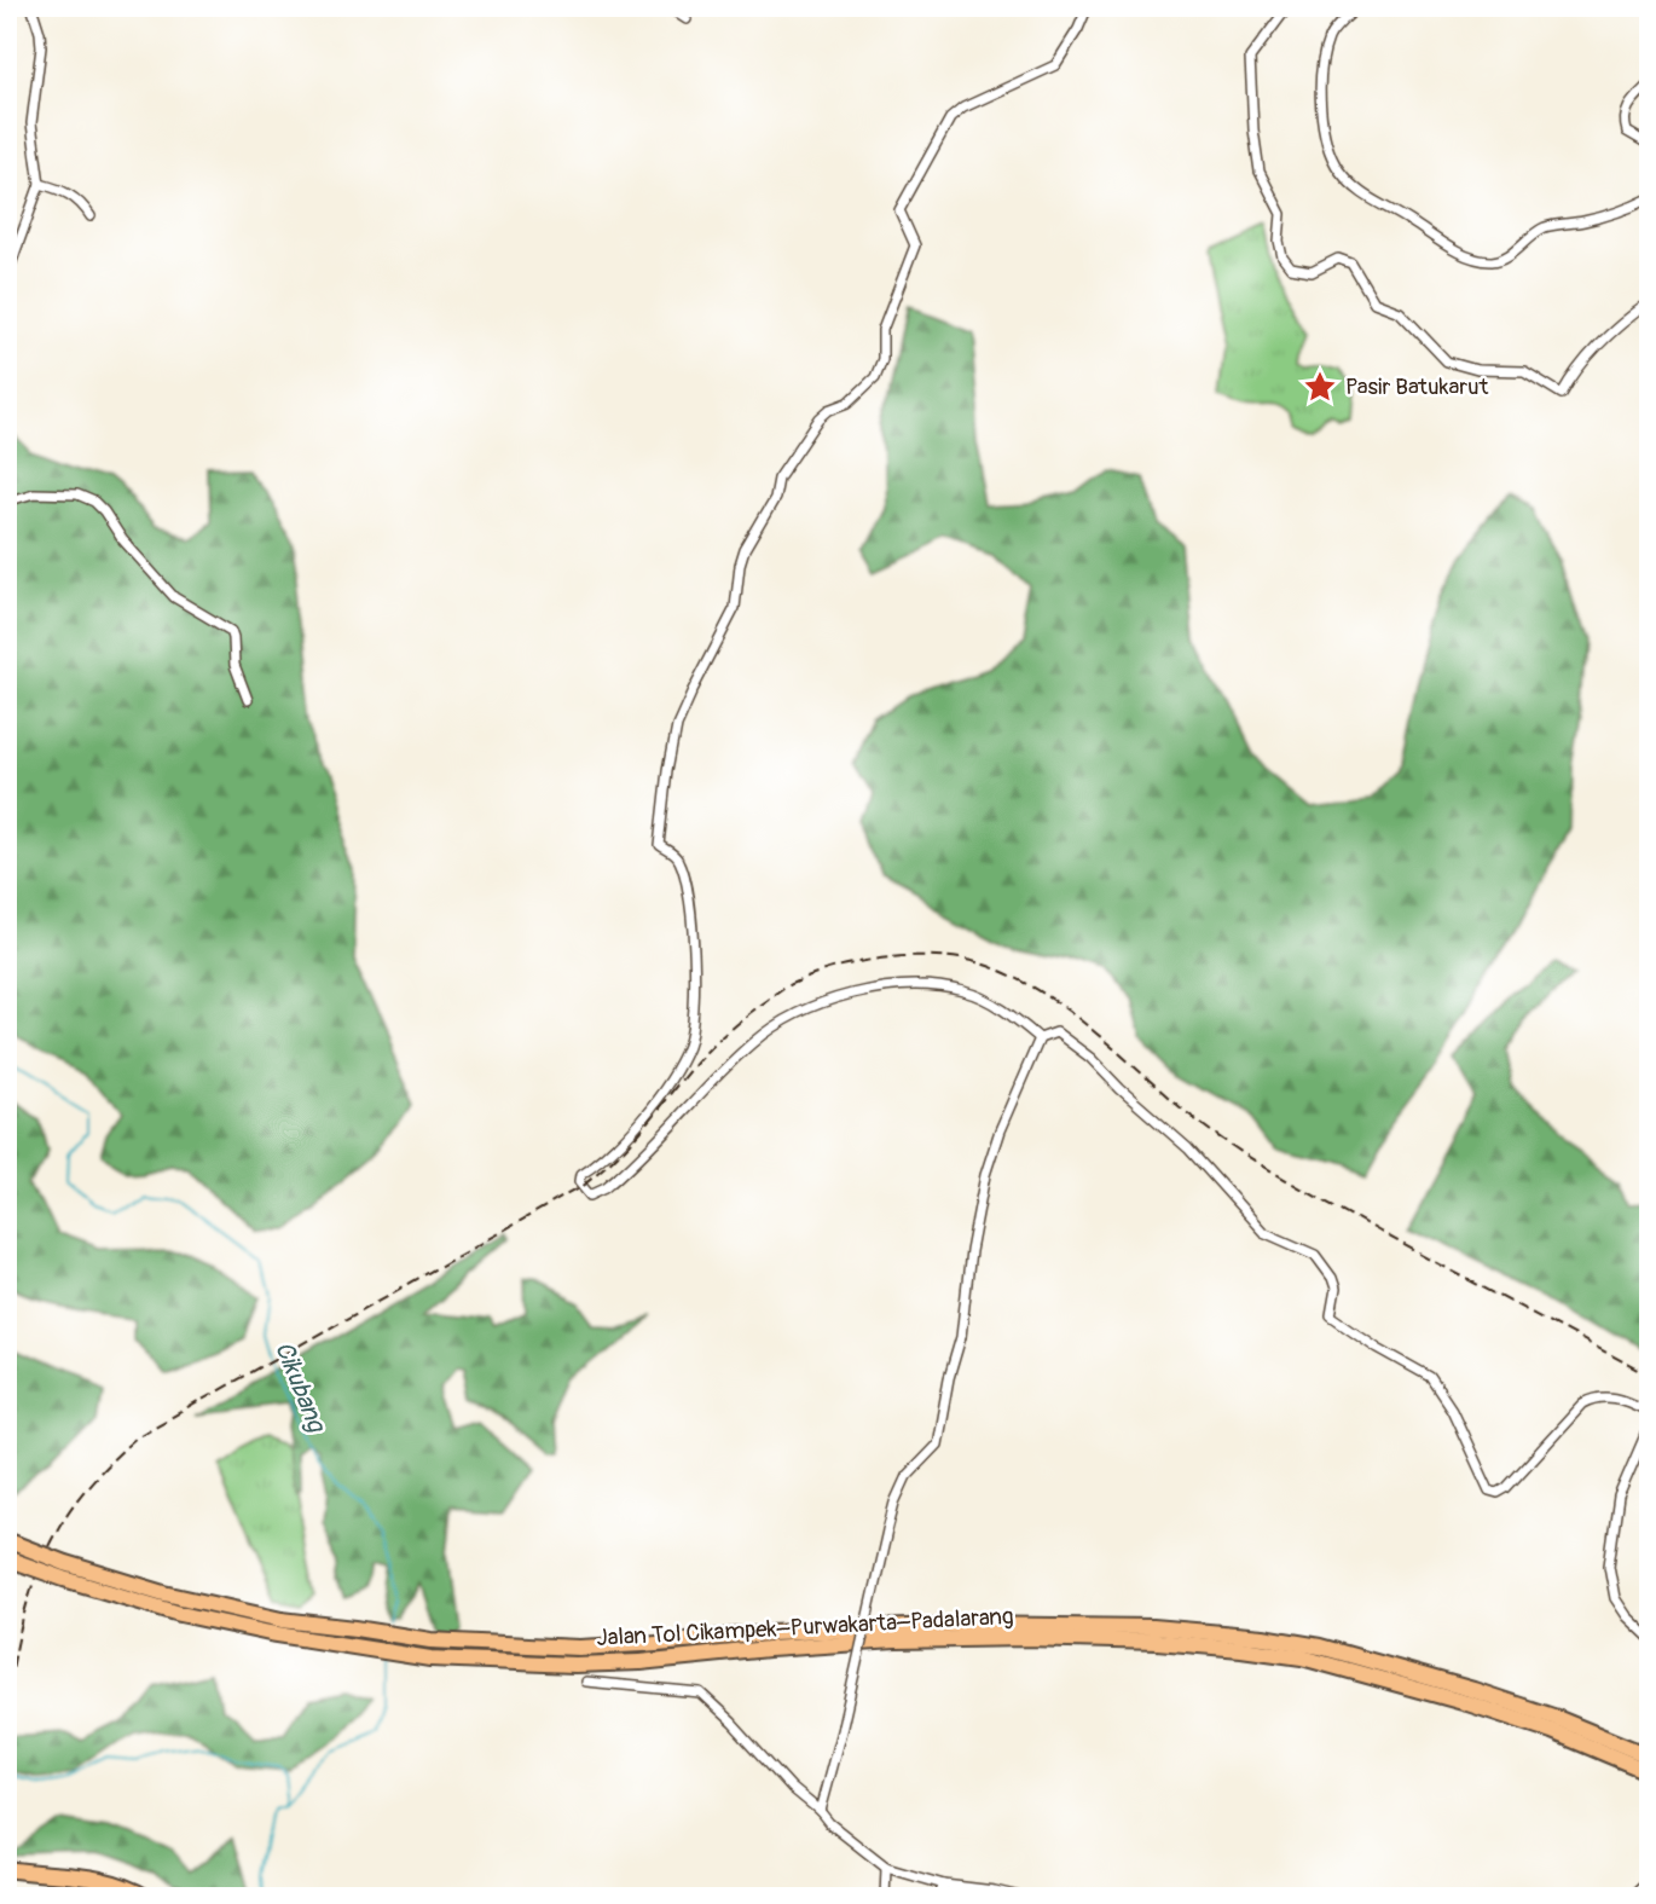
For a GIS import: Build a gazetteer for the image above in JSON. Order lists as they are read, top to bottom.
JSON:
{
  "streets": {
    "highway": ["Jalan Tol Cikampek–Purwakarta–Padalarang"]
  },
  "water": ["Cikubang"],
  "places": {
    "place": ["Pasir Batukarut"]
  }
}
